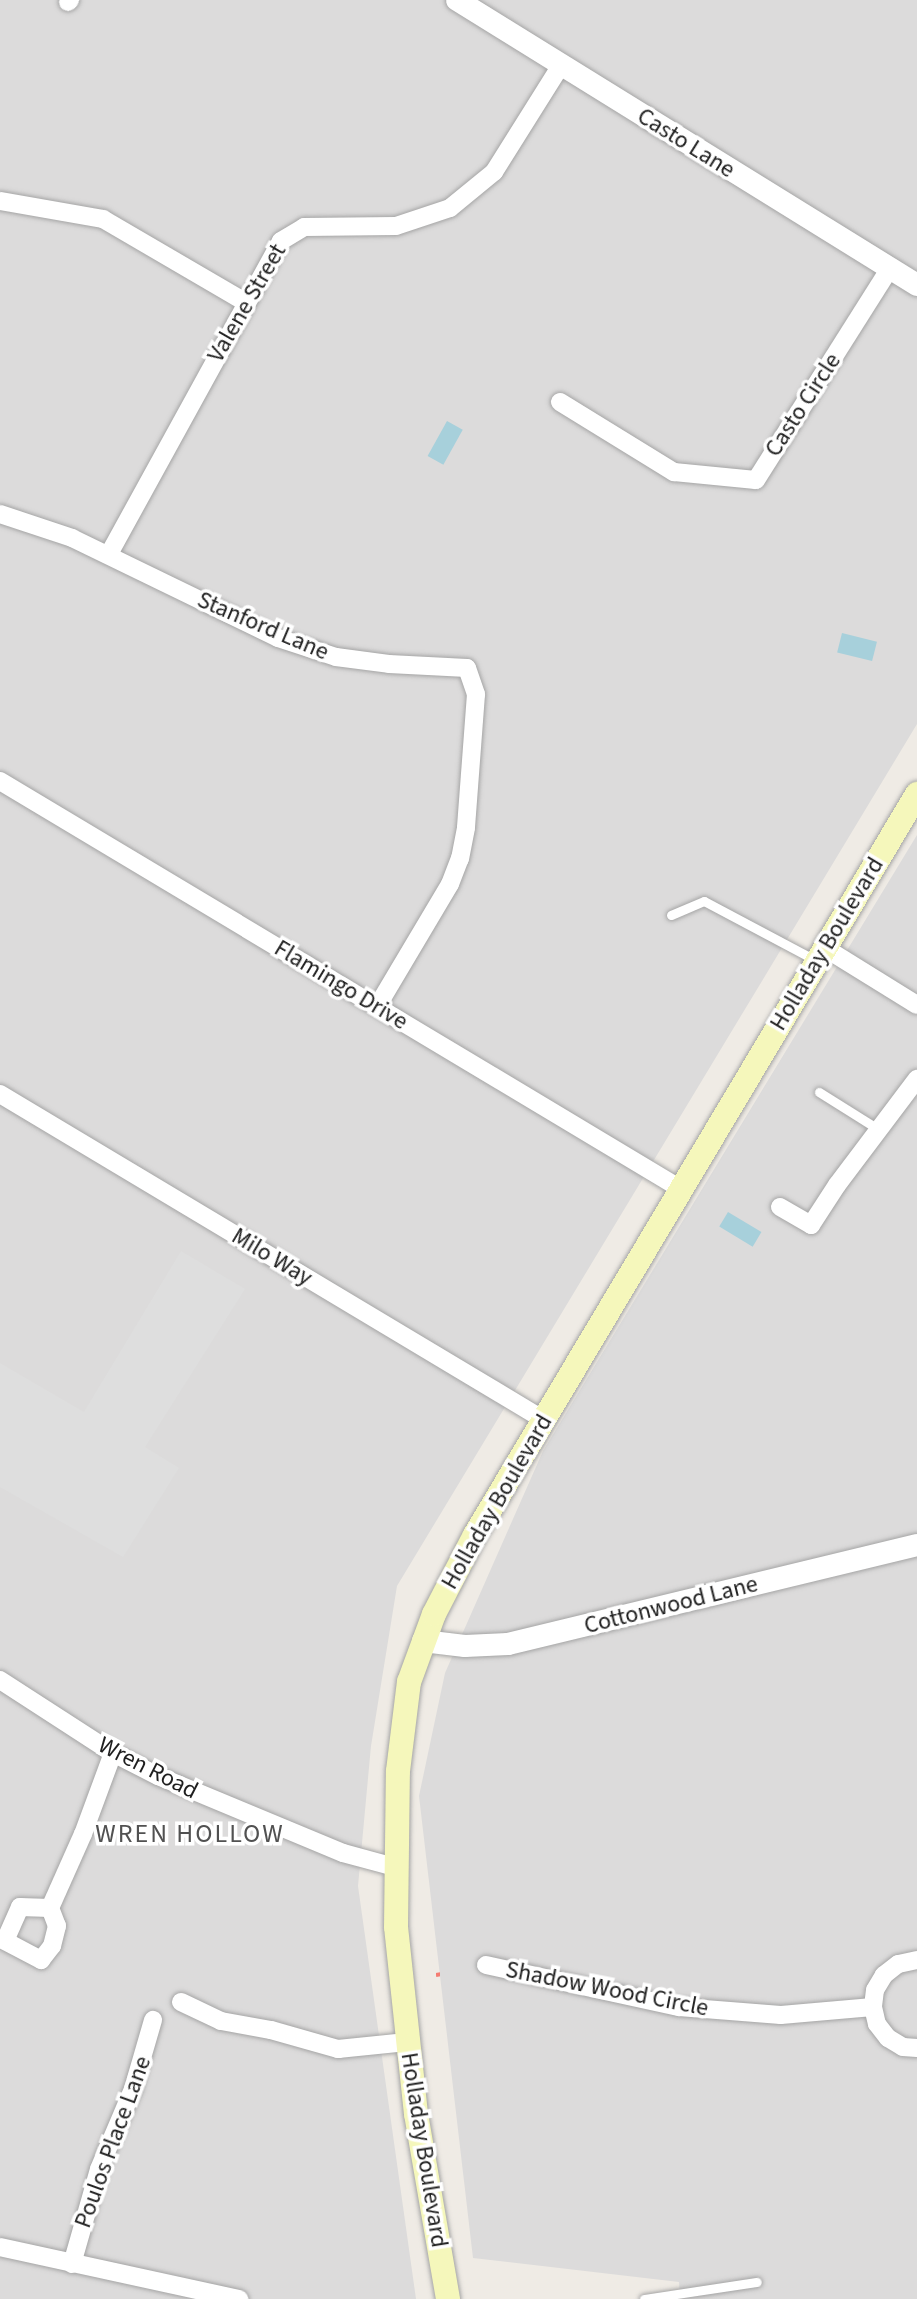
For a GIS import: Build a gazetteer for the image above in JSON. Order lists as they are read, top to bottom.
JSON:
{
  "streets": {
    "main road": ["Holladay Boulevard"],
    "street": [
      "Casto Lane",
      "Valene Street",
      "Casto Circle",
      "Stanford Lane",
      "Flamingo Drive",
      "Milo Way",
      "Cottonwood Lane",
      "Wren Road",
      "Shadow Wood Circle",
      "Poulos Place Lane"
    ]
  },
  "crossings": [
    ["Casto Lane", "Valene Street"],
    ["Casto Lane", "Casto Circle"],
    ["Valene Street", "Stanford Lane"],
    ["Stanford Lane", "Flamingo Drive"],
    ["Holladay Boulevard", "Flamingo Drive"],
    ["Holladay Boulevard", "Milo Way"],
    ["Holladay Boulevard", "Cottonwood Lane"],
    ["Holladay Boulevard", "Wren Road"]
  ],
  "districts": ["WREN HOLLOW"]
}
